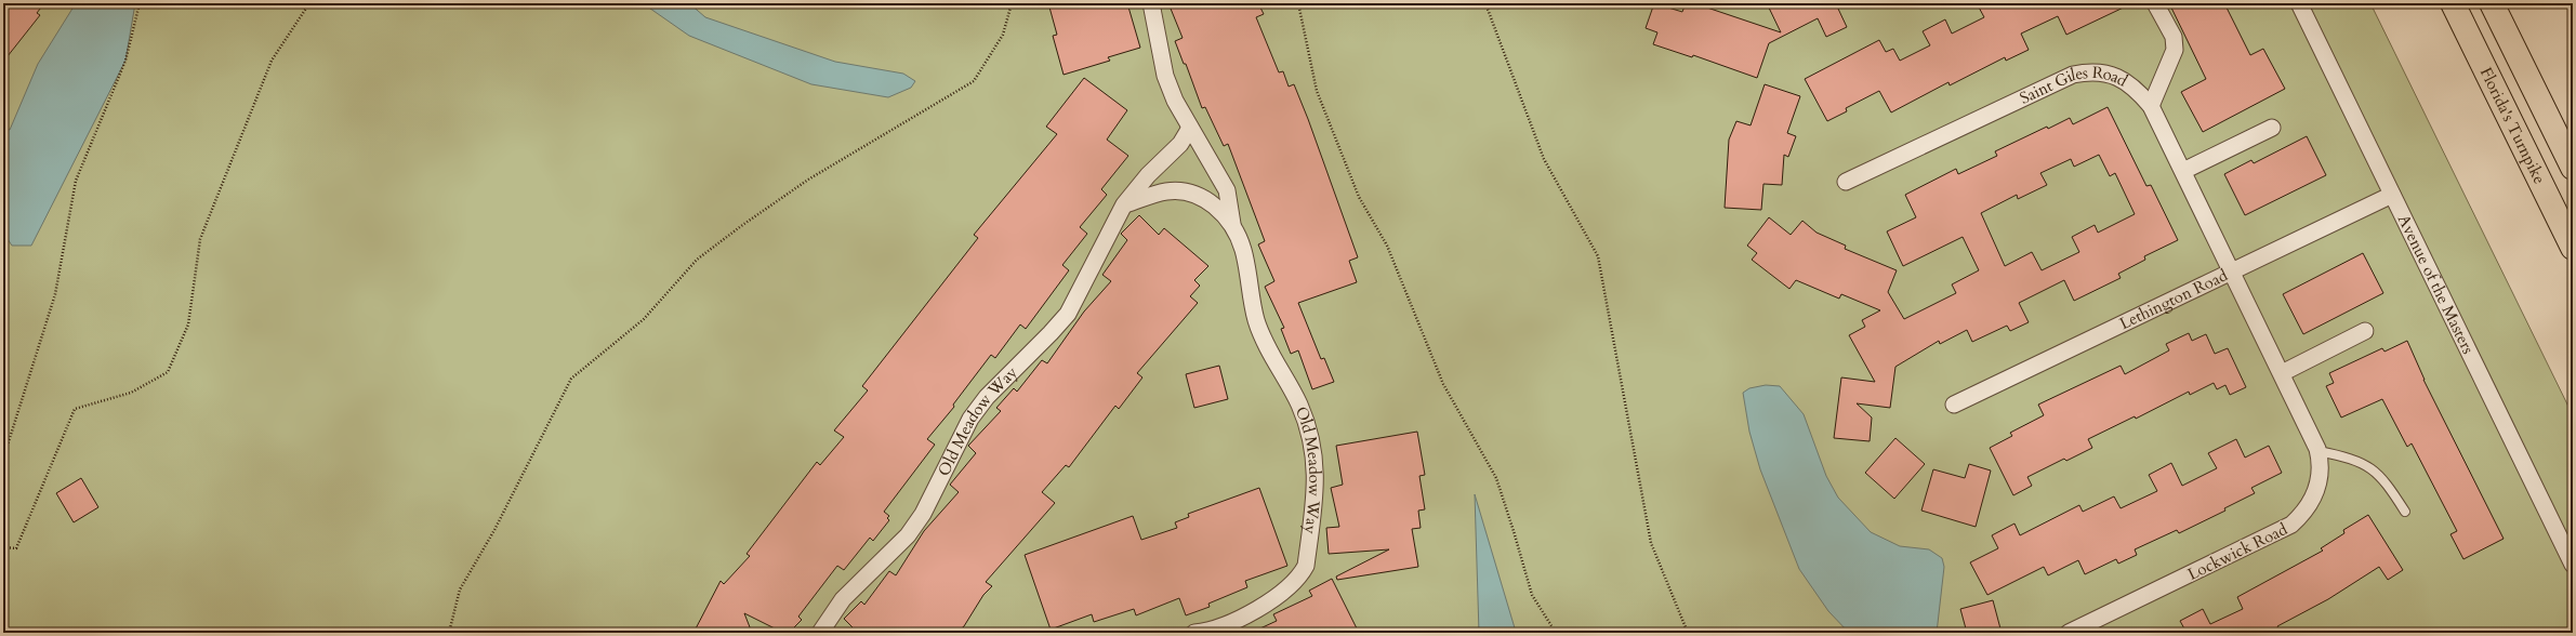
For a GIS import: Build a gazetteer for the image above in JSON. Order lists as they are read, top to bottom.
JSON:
{
  "streets": {
    "highway": ["Florida's Turnpike"],
    "street": [
      "Saint Giles Road",
      "Avenue of the Masters",
      "Lethington Road",
      "Old Meadow Way",
      "Lockwick Road"
    ]
  },
  "crossings": [
    ["Saint Giles Road", "Lethington Road"],
    ["Saint Giles Road", "Lockwick Road"],
    ["Avenue of the Masters", "Lethington Road"],
    ["Lethington Road", "Lockwick Road"]
  ]
}
